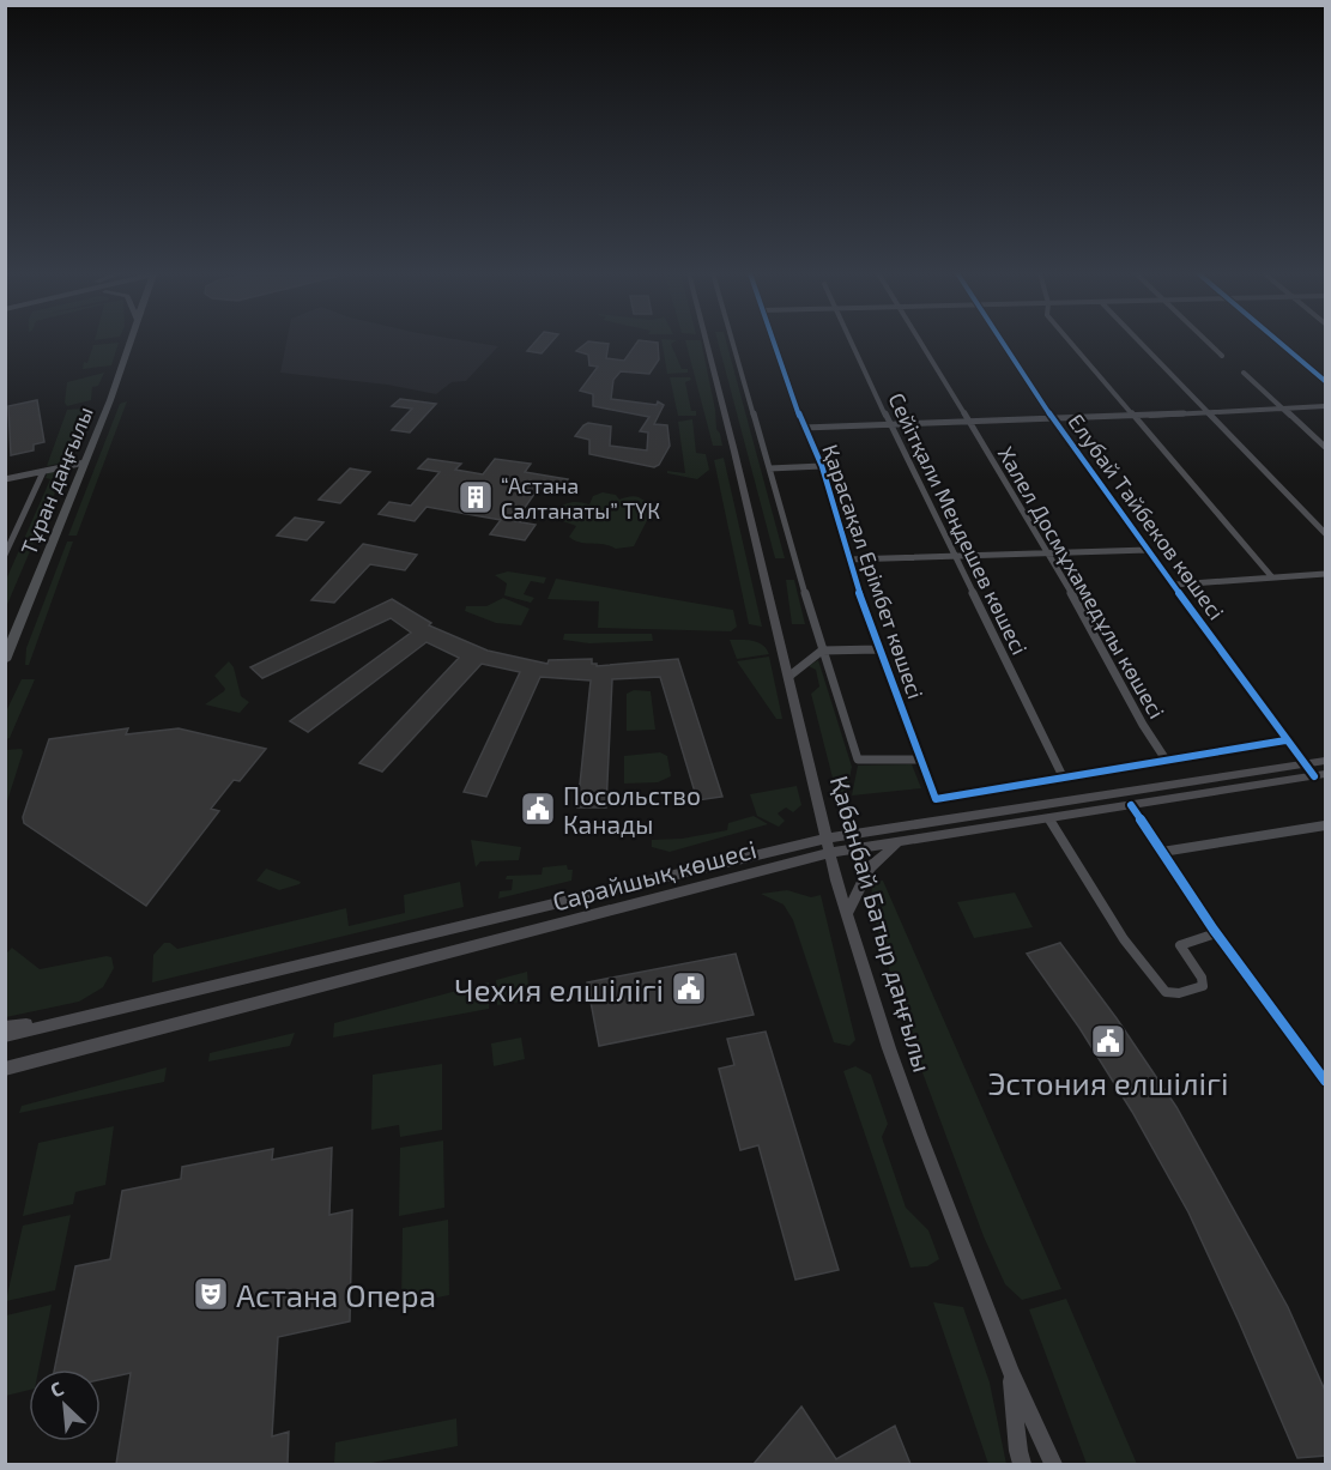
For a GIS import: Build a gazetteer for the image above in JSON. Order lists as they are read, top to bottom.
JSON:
{
  "streets": {
    "main road": ["Тұран даңғылы", "Сарайшық көшесі", "Қабанбай Батыр даңғылы"],
    "street": [
      "Елубай Тайбеков көшесі",
      "Сейітқали Меңдешев көшесі",
      "Қарасақал Ерімбет көшесі",
      "Халел Досмұхамедұлы көшесі"
    ]
  },
  "crossings": [
    ["Елубай Тайбеков көшесі", "Сарайшық көшесі"],
    ["Сейітқали Меңдешев көшесі", "Қарасақал Ерімбет көшесі"],
    ["Сарайшық көшесі", "Қабанбай Батыр даңғылы"]
  ],
  "places": {
    "building": ["“Астана Салтанаты” ТҮК"],
    "public building": ["Посольство Канады", "Чехия елшілігі", "Эстония елшілігі"],
    "theatre": ["Астана Опера"]
  },
  "north": "top left"
}
